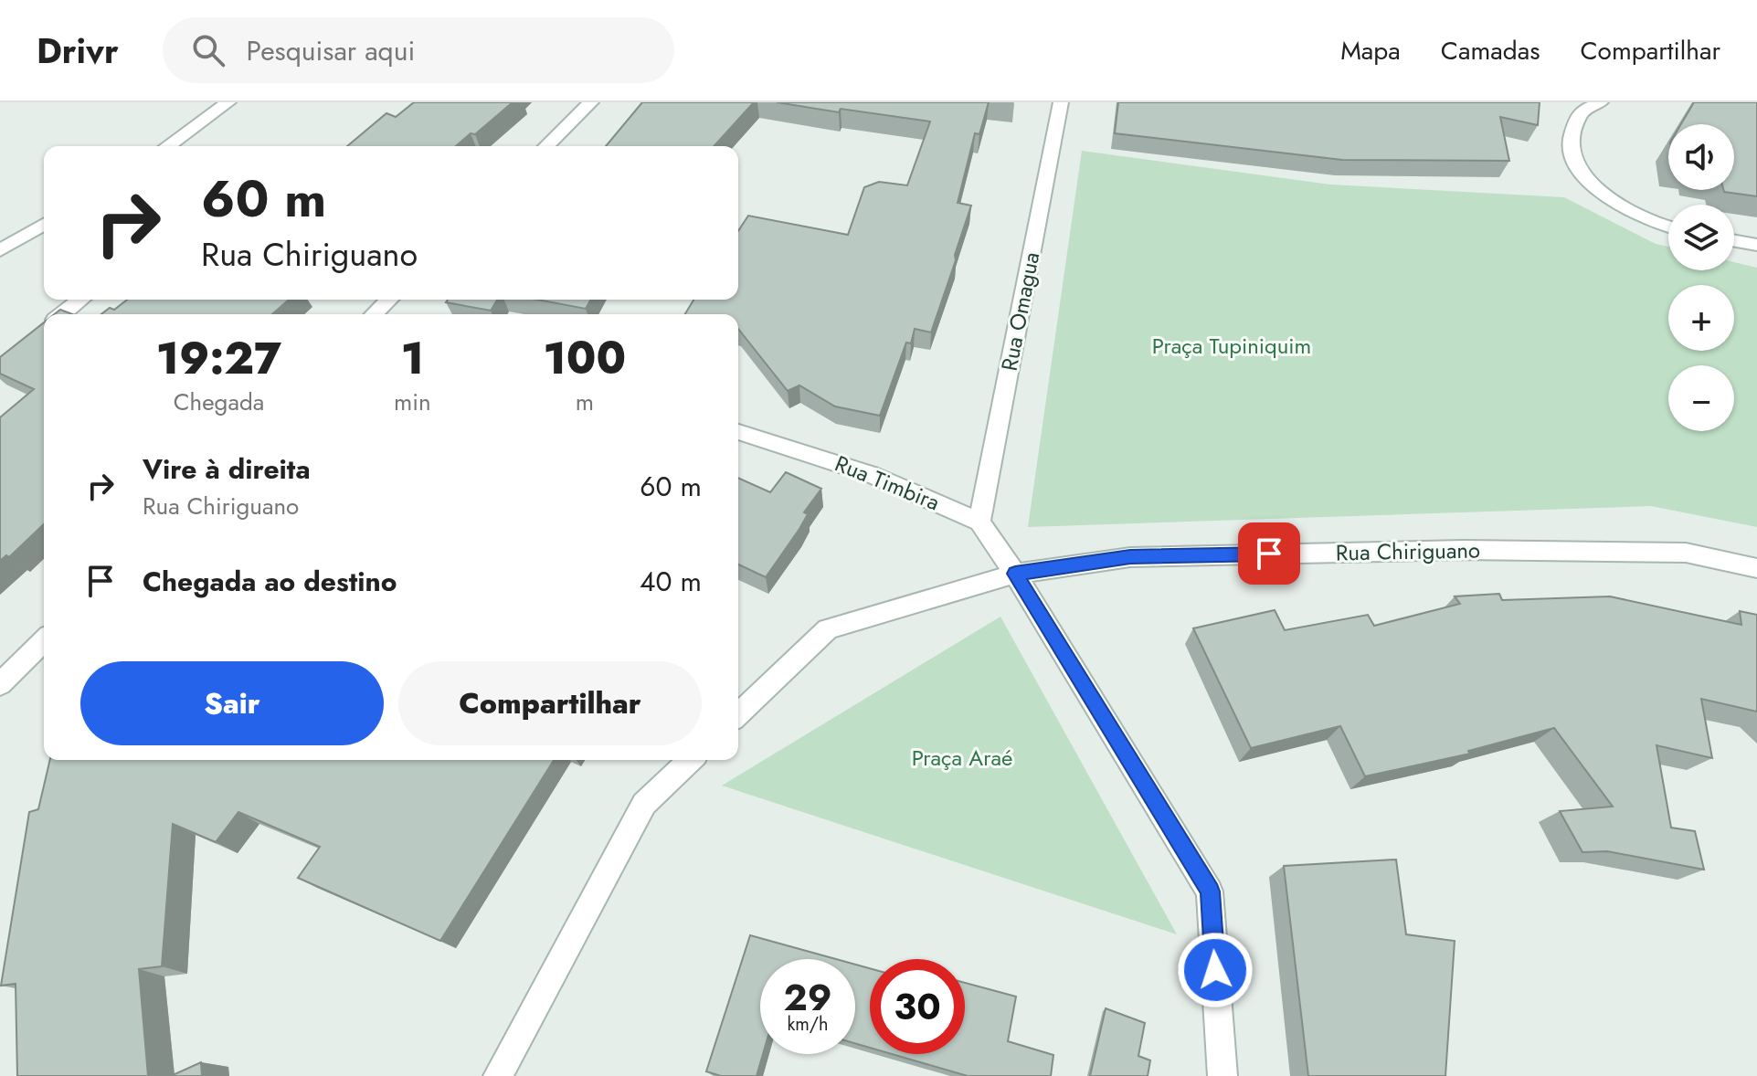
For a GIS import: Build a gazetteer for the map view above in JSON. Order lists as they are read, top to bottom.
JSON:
{
  "streets": {
    "street": ["Rua Omagua", "Rua Timbira", "Rua Chiriguano"]
  },
  "crossings": [
    ["Rua Omagua", "Rua Timbira"]
  ],
  "parks": ["Praça Tupiniquim", "Praça Araé"],
  "page": {
    "header": "Drivr",
    "search": "Pesquisar aqui",
    "nav": ["Mapa", "Camadas", "Compartilhar"],
    "map_buttons": ["+", "−"],
    "turn": ["60 m", "Rua Chiriguano"],
    "eta": [
      "19:27",
      "Chegada",
      "1",
      "min",
      "100",
      "m"
    ],
    "list": [
      {
        "name": "Vire à direita",
        "note": "Rua Chiriguano",
        "value": "60 m"
      },
      {
        "name": "Chegada ao destino",
        "value": "40 m"
      }
    ],
    "buttons": ["Sair", "Compartilhar"],
    "speed": "29 km/h",
    "limit": "30"
  }
}
